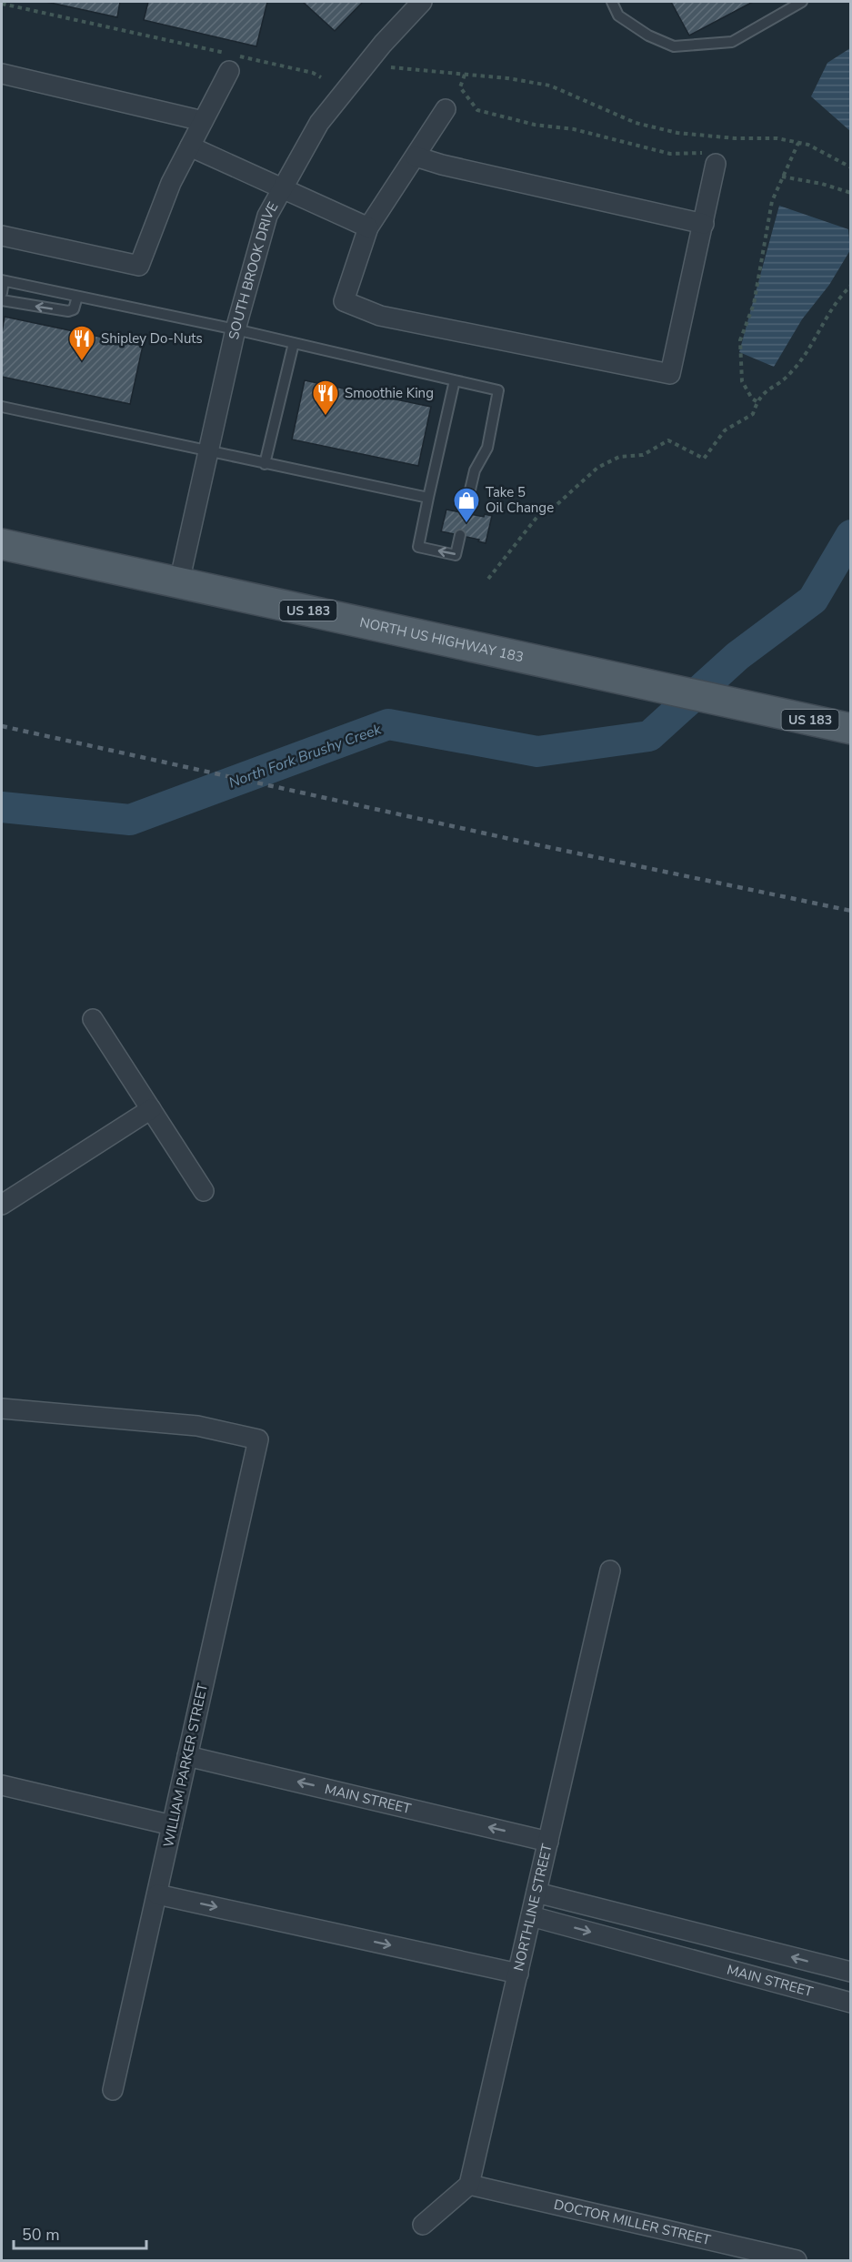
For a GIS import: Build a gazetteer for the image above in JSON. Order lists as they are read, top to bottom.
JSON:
{
  "streets": {
    "main road": ["US 183", "NORTH US HIGHWAY 183"],
    "street": [
      "SOUTH BROOK DRIVE",
      "WILLIAM PARKER STREET",
      "MAIN STREET",
      "NORTHLINE STREET",
      "DOCTOR MILLER STREET"
    ]
  },
  "crossings": [
    ["SOUTH BROOK DRIVE", "NORTH US HIGHWAY 183"],
    ["WILLIAM PARKER STREET", "MAIN STREET"],
    ["MAIN STREET", "NORTHLINE STREET"],
    ["NORTHLINE STREET", "DOCTOR MILLER STREET"]
  ],
  "water": ["North Fork Brushy Creek"],
  "places": {
    "restaurant": ["Shipley Do-Nuts", "Smoothie King"],
    "shop": ["Take 5 Oil Change"]
  },
  "scale_bar": "50 m"
}
